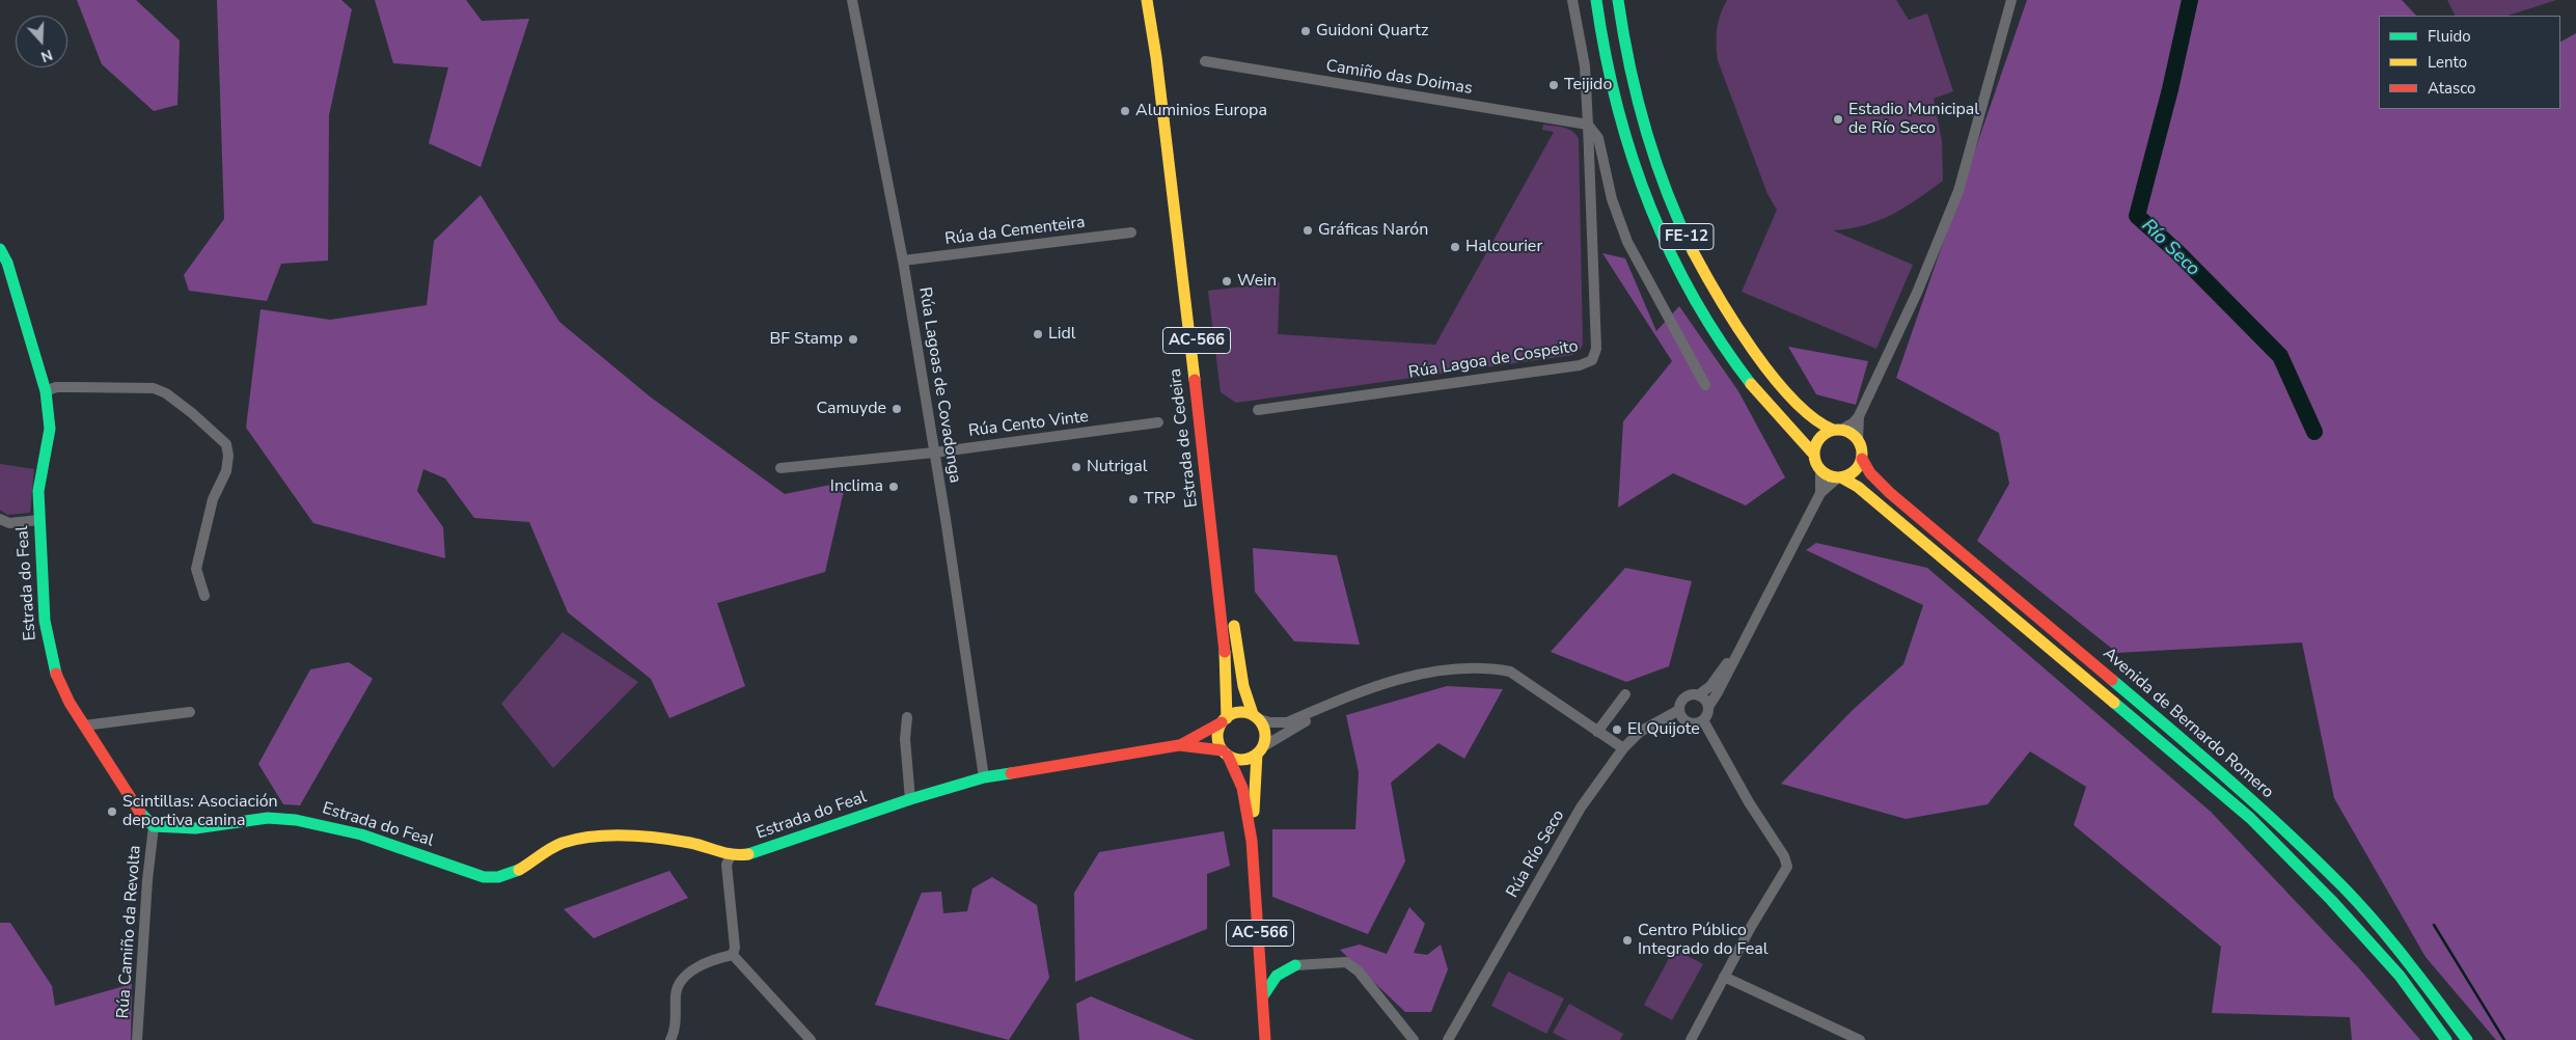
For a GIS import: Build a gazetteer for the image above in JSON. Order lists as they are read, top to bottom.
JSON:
{
  "streets": {
    "main road": [
      "FE-12",
      "AC-566",
      "Estrada de Cedeira",
      "Estrada do Feal",
      "Avenida de Bernardo Romero"
    ],
    "street": [
      "Camiño das Doimas",
      "Rúa da Cementeira",
      "Rúa Lagoa de Cospeito",
      "Rúa Lagoas de Covadonga",
      "Rúa Cento Vinte",
      "Rúa Río Seco",
      "Rúa Camiño da Revolta"
    ]
  },
  "crossings": [
    ["Camiño das Doimas", "Rúa Lagoa de Cospeito"],
    ["Rúa da Cementeira", "Rúa Lagoas de Covadonga"],
    ["FE-12", "Avenida de Bernardo Romero"],
    ["AC-566", "Estrada de Cedeira"],
    ["AC-566", "Estrada do Feal"],
    ["Rúa Lagoas de Covadonga", "Rúa Cento Vinte"],
    ["Rúa Lagoas de Covadonga", "Estrada do Feal"],
    ["Estrada de Cedeira", "Estrada do Feal"],
    ["Estrada do Feal", "Rúa Camiño da Revolta"]
  ],
  "water": ["Río Seco"],
  "places": [
    "Guidoni Quartz",
    "Teijido",
    "Aluminios Europa",
    "Estadio Municipal de Río Seco",
    "Gráficas Narón",
    "Halcourier",
    "Wein",
    "Lidl",
    "BF Stamp",
    "Camuyde",
    "Nutrigal",
    "Inclima",
    "TRP",
    "El Quijote",
    "Scintillas: Asociación deportiva canina",
    "Centro Público Integrado do Feal"
  ],
  "legend": ["Fluido", "Lento", "Atasco"],
  "north": "bottom"
}
